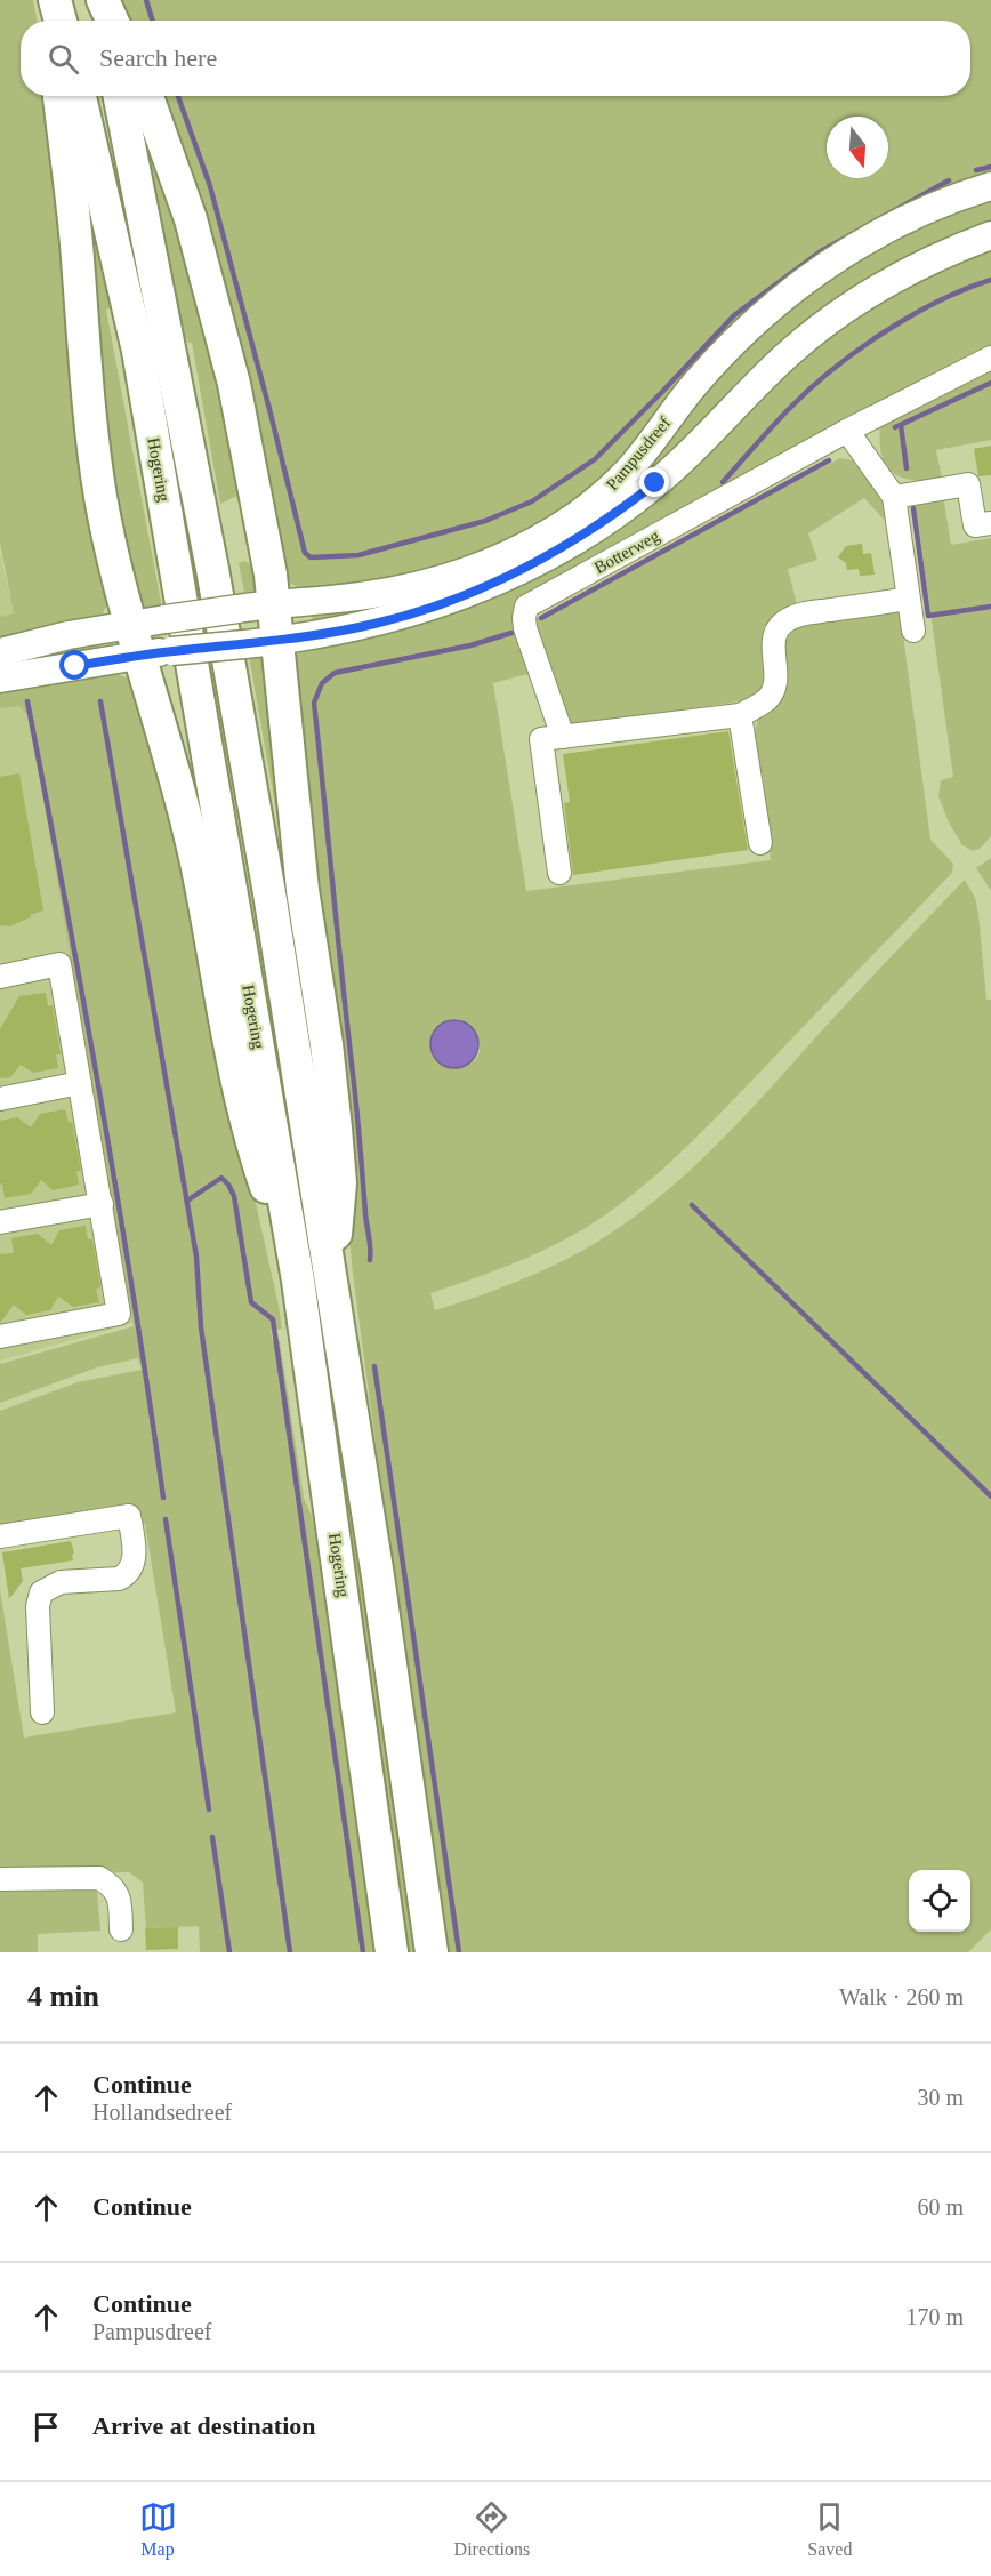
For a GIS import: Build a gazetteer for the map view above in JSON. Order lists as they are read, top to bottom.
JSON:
{
  "streets": {
    "highway": ["Hogering"],
    "main road": ["Pampusdreef"],
    "street": ["Botterweg"]
  },
  "north": "bottom",
  "page": {
    "search": "Search here",
    "heading": ["4 min", "Walk · 260 m"],
    "list": [
      ["Continue", "Hollandsedreef", "30 m"],
      ["Continue", "60 m"],
      ["Continue", "Pampusdreef", "170 m"],
      "Arrive at destination"
    ],
    "nav": ["Map", "Directions", "Saved"]
  }
}
